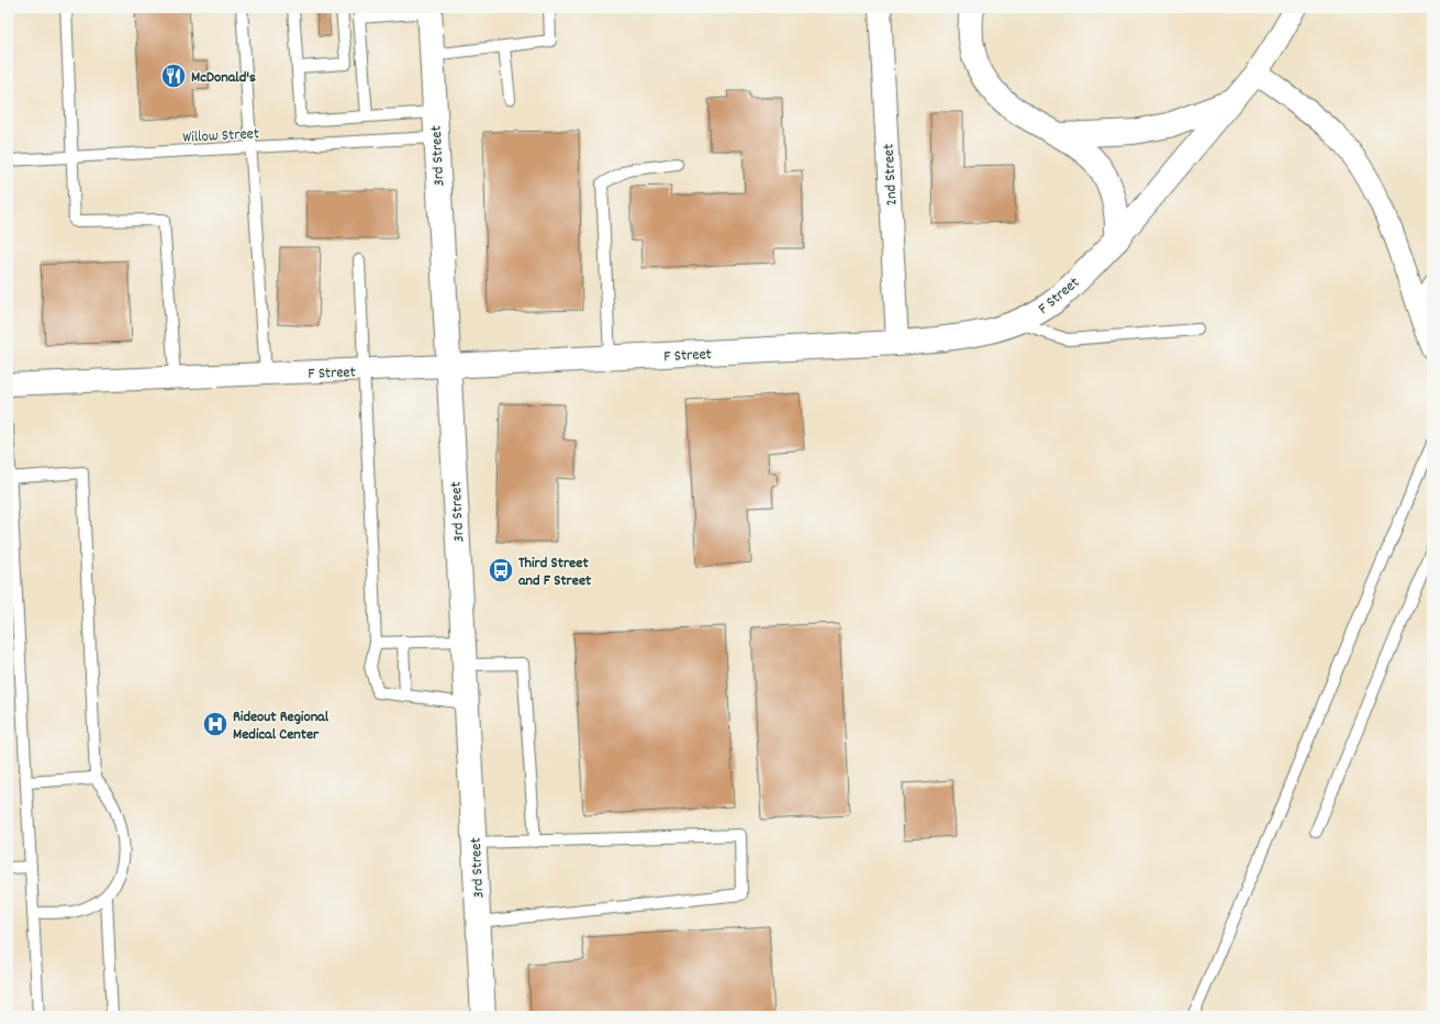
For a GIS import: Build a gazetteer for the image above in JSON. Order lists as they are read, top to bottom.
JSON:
{
  "streets": {
    "main road": ["3rd Street", "F Street"],
    "street": ["2nd Street"],
    "lane": ["Willow Street"]
  },
  "crossings": [
    ["Willow Street", "3rd Street"],
    ["3rd Street", "F Street"],
    ["2nd Street", "F Street"]
  ],
  "places": {
    "restaurant": ["McDonald's"],
    "bus stop": ["Third Street and F Street"],
    "hospital": ["Rideout Regional Medical Center"]
  }
}
